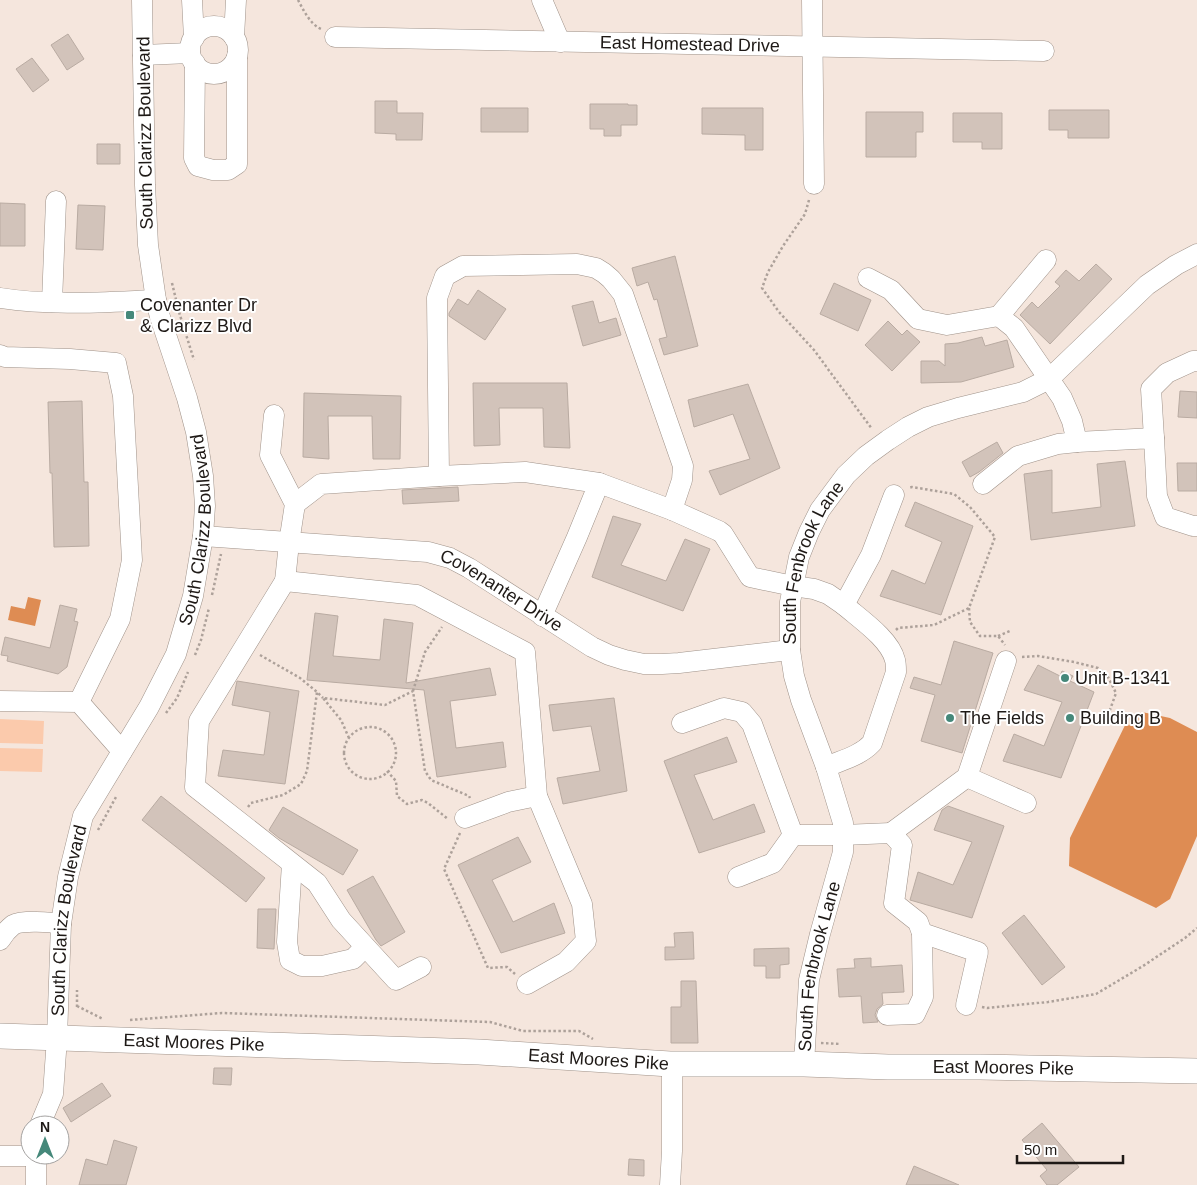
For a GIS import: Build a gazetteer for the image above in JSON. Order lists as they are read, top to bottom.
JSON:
{
  "streets": {
    "main road": ["East Moores Pike"],
    "street": [
      "East Homestead Drive",
      "South Clarizz Boulevard",
      "South Fenbrook Lane",
      "Covenanter Drive"
    ]
  },
  "crossings": [
    ["South Clarizz Boulevard", "Covenanter Drive"],
    ["South Clarizz Boulevard", "East Moores Pike"],
    ["South Fenbrook Lane", "Covenanter Drive"],
    ["South Fenbrook Lane", "East Moores Pike"]
  ],
  "places": {
    "transit": ["Covenanter Dr & Clarizz Blvd"],
    "other": ["Unit B-1341", "The Fields", "Building B"]
  },
  "scale_bar": "50 m",
  "north": "top"
}
